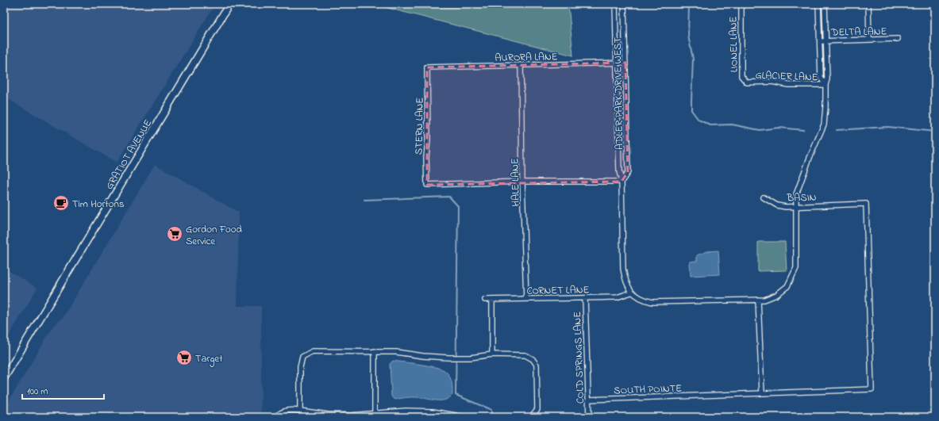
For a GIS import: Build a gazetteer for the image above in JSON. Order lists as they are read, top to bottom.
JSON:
{
  "streets": {
    "main road": ["GRATIOT AVENUE"],
    "street": [
      "DELTA LANE",
      "LIONEL LANE",
      "AURORA LANE",
      "GLACIER LANE",
      "ADLER PARK DRIVE WEST",
      "STERN LANE",
      "HALE LANE",
      "BASIN",
      "CORNET LANE",
      "COLD SPRINGS LANE",
      "SOUTH POINTE"
    ]
  },
  "crossings": [
    ["LIONEL LANE", "GLACIER LANE"],
    ["AURORA LANE", "ADLER PARK DRIVE WEST"],
    ["AURORA LANE", "STERN LANE"],
    ["AURORA LANE", "HALE LANE"],
    ["ADLER PARK DRIVE WEST", "CORNET LANE"],
    ["STERN LANE", "HALE LANE"],
    ["HALE LANE", "CORNET LANE"],
    ["BASIN", "SOUTH POINTE"],
    ["CORNET LANE", "COLD SPRINGS LANE"],
    ["COLD SPRINGS LANE", "SOUTH POINTE"]
  ],
  "places": {
    "cafe": ["Tim Hortons"],
    "supermarket": ["Gordon Food Service", "Target"]
  },
  "scale_bar": "100 m"
}
